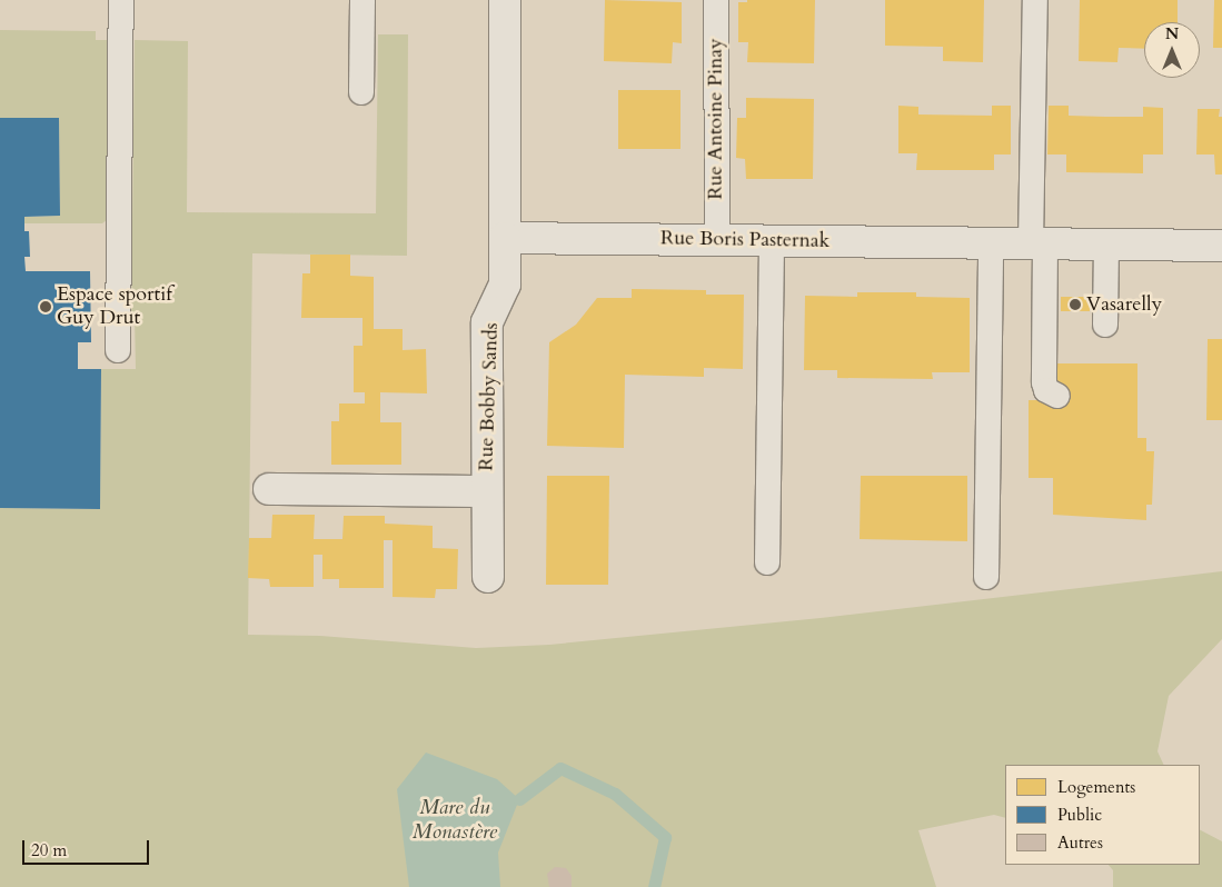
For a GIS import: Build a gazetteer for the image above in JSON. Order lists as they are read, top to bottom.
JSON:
{
  "streets": {
    "street": ["Rue Boris Pasternak", "Rue Bobby Sands"],
    "lane": ["Rue Antoine Pinay"]
  },
  "crossings": [
    ["Rue Antoine Pinay", "Rue Boris Pasternak"],
    ["Rue Boris Pasternak", "Rue Bobby Sands"]
  ],
  "water": ["Mare du Monastère"],
  "places": ["Vasarelly", "Espace sportif Guy Drut"],
  "legend": ["Logements", "Public", "Autres"],
  "scale_bar": "20 m",
  "north": "top"
}
